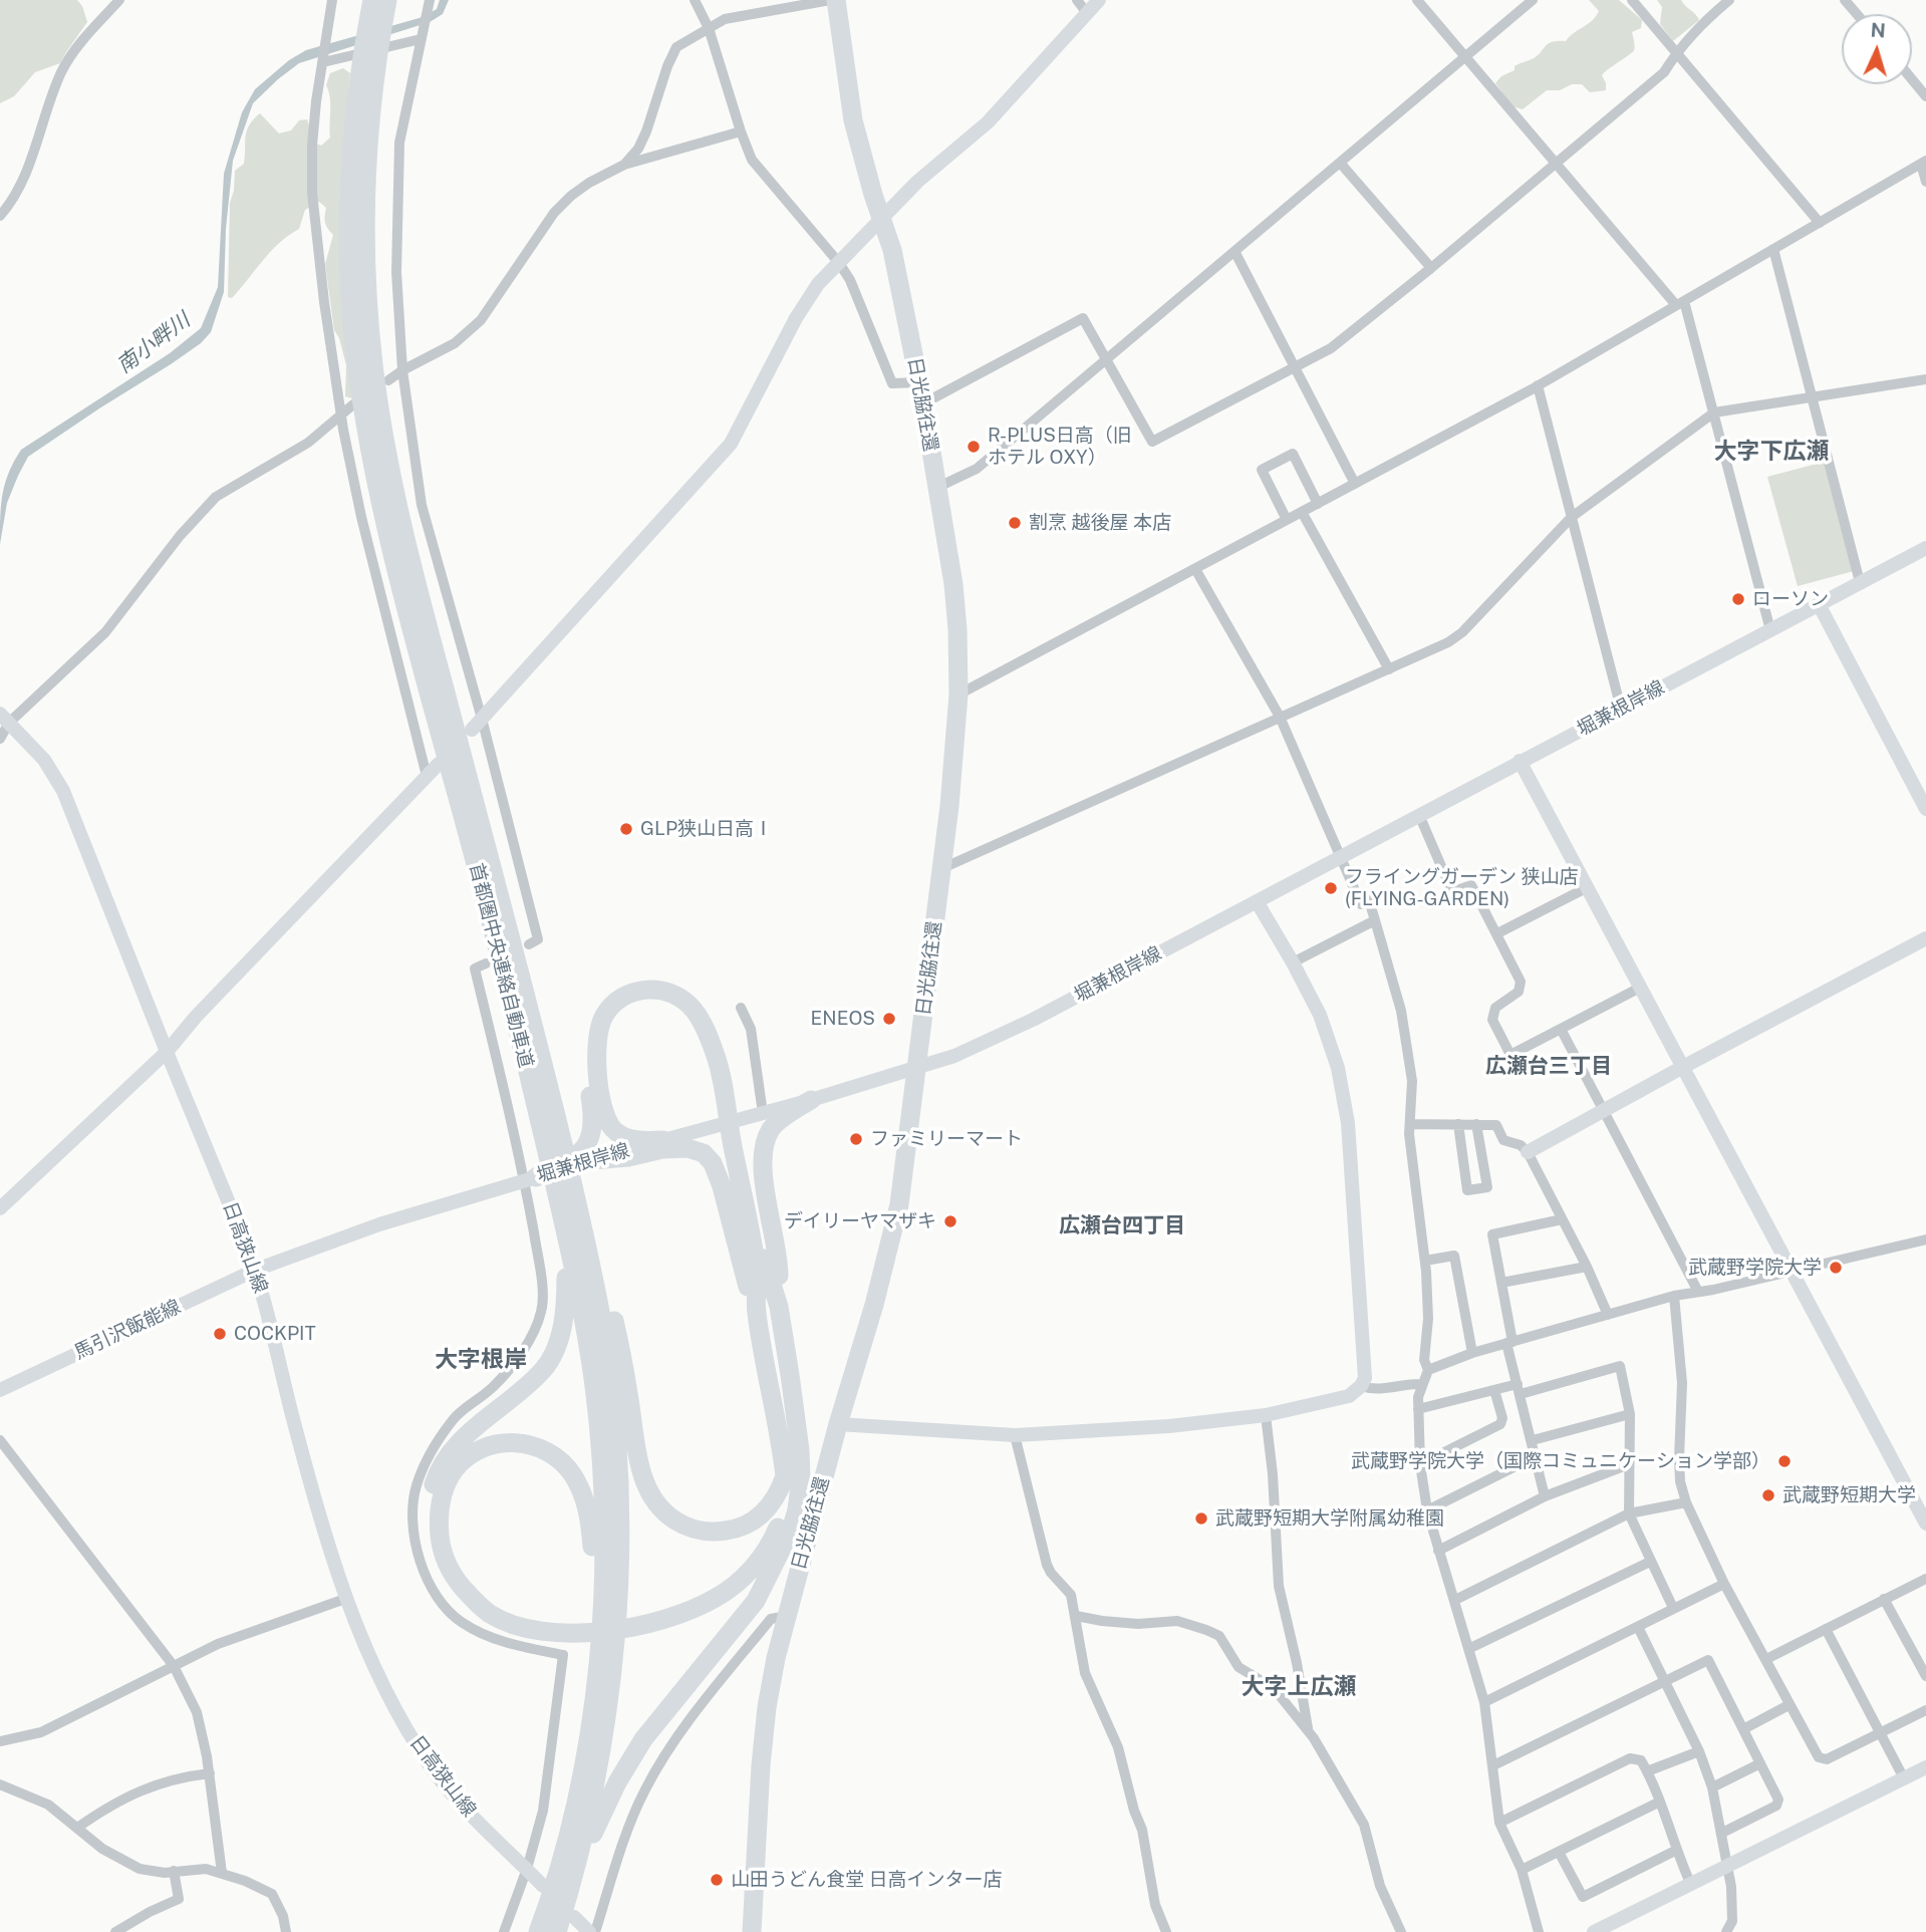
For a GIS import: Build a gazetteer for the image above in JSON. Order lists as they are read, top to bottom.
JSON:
{
  "streets": {
    "highway": ["日光脇往還", "首都圏中央連絡自動車道"],
    "street": ["堀兼根岸線", "日高狭山線", "馬引沢飯能線"]
  },
  "crossings": [
    ["日光脇往還", "堀兼根岸線"],
    ["堀兼根岸線", "日高狭山線"],
    ["堀兼根岸線", "馬引沢飯能線"],
    ["日高狭山線", "馬引沢飯能線"]
  ],
  "districts": [
    "大字下広瀬",
    "広瀬台三丁目",
    "広瀬台四丁目",
    "大字根岸",
    "大字上広瀬"
  ],
  "water": ["南小畔川"],
  "places": [
    "R-PLUS日高（旧 ホテル OXY）",
    "割烹 越後屋 本店",
    "ローソン",
    "GLP狭山日高Ⅰ",
    "フライングガーデン 狭山店 (FLYING-GARDEN)",
    "ENEOS",
    "ファミリーマート",
    "デイリーヤマザキ",
    "武蔵野学院大学",
    "COCKPIT",
    "武蔵野学院大学（国際コミュニケーション学部）",
    "武蔵野短期大学",
    "武蔵野短期大学附属幼稚園",
    "山田うどん食堂 日高インター店"
  ],
  "north": "top"
}
